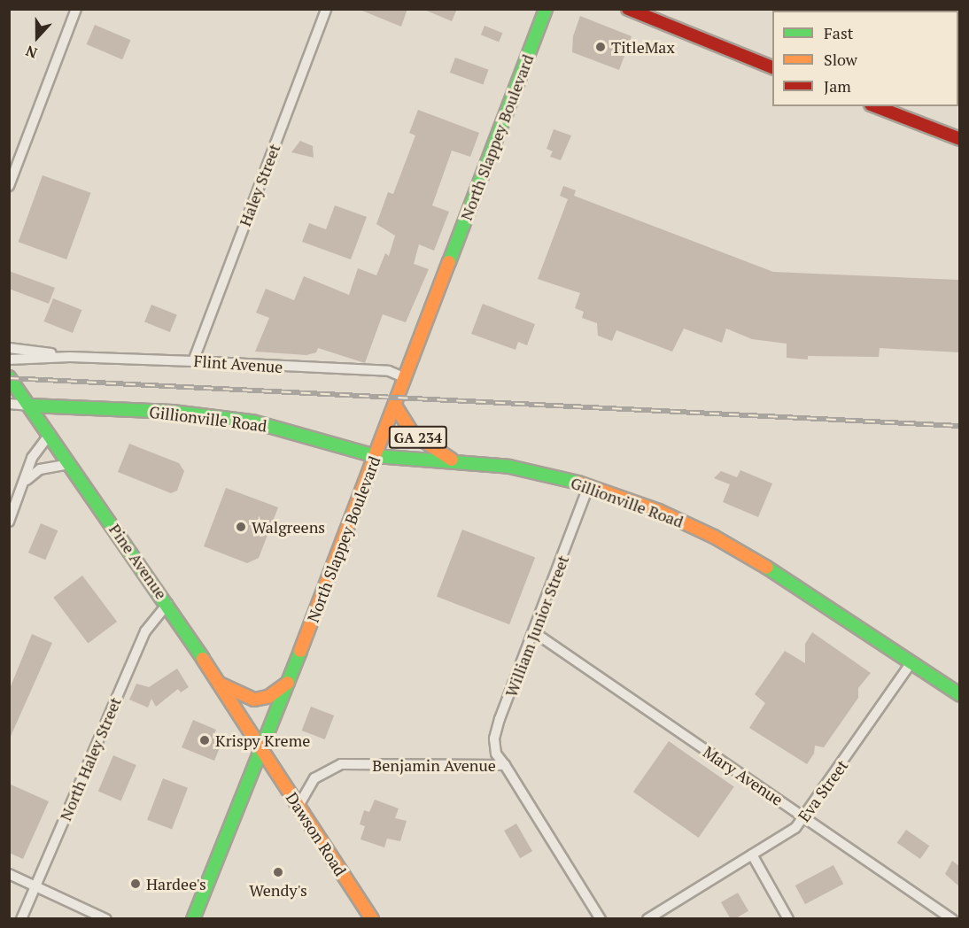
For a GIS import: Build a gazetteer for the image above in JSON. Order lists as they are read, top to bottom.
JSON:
{
  "streets": {
    "main road": [
      "North Slappey Boulevard",
      "Gillionville Road",
      "GA 234",
      "Pine Avenue",
      "Dawson Road"
    ],
    "street": [
      "Haley Street",
      "Flint Avenue",
      "William Junior Street",
      "North Haley Street",
      "Benjamin Avenue",
      "Mary Avenue",
      "Eva Street"
    ]
  },
  "crossings": [
    ["North Slappey Boulevard", "Flint Avenue"],
    ["North Slappey Boulevard", "Gillionville Road"],
    ["North Slappey Boulevard", "GA 234"],
    ["North Slappey Boulevard", "Pine Avenue"],
    ["North Slappey Boulevard", "Dawson Road"],
    ["Haley Street", "Flint Avenue"],
    ["Gillionville Road", "GA 234"],
    ["Gillionville Road", "Pine Avenue"],
    ["Gillionville Road", "William Junior Street"],
    ["Gillionville Road", "Eva Street"],
    ["Pine Avenue", "North Haley Street"],
    ["Pine Avenue", "Dawson Road"],
    ["William Junior Street", "Benjamin Avenue"],
    ["William Junior Street", "Mary Avenue"],
    ["Benjamin Avenue", "Dawson Road"],
    ["Mary Avenue", "Eva Street"]
  ],
  "places": [
    "TitleMax",
    "Walgreens",
    "Krispy Kreme",
    "Wendy's",
    "Hardee's"
  ],
  "legend": ["Fast", "Slow", "Jam"],
  "north": "bottom"
}
